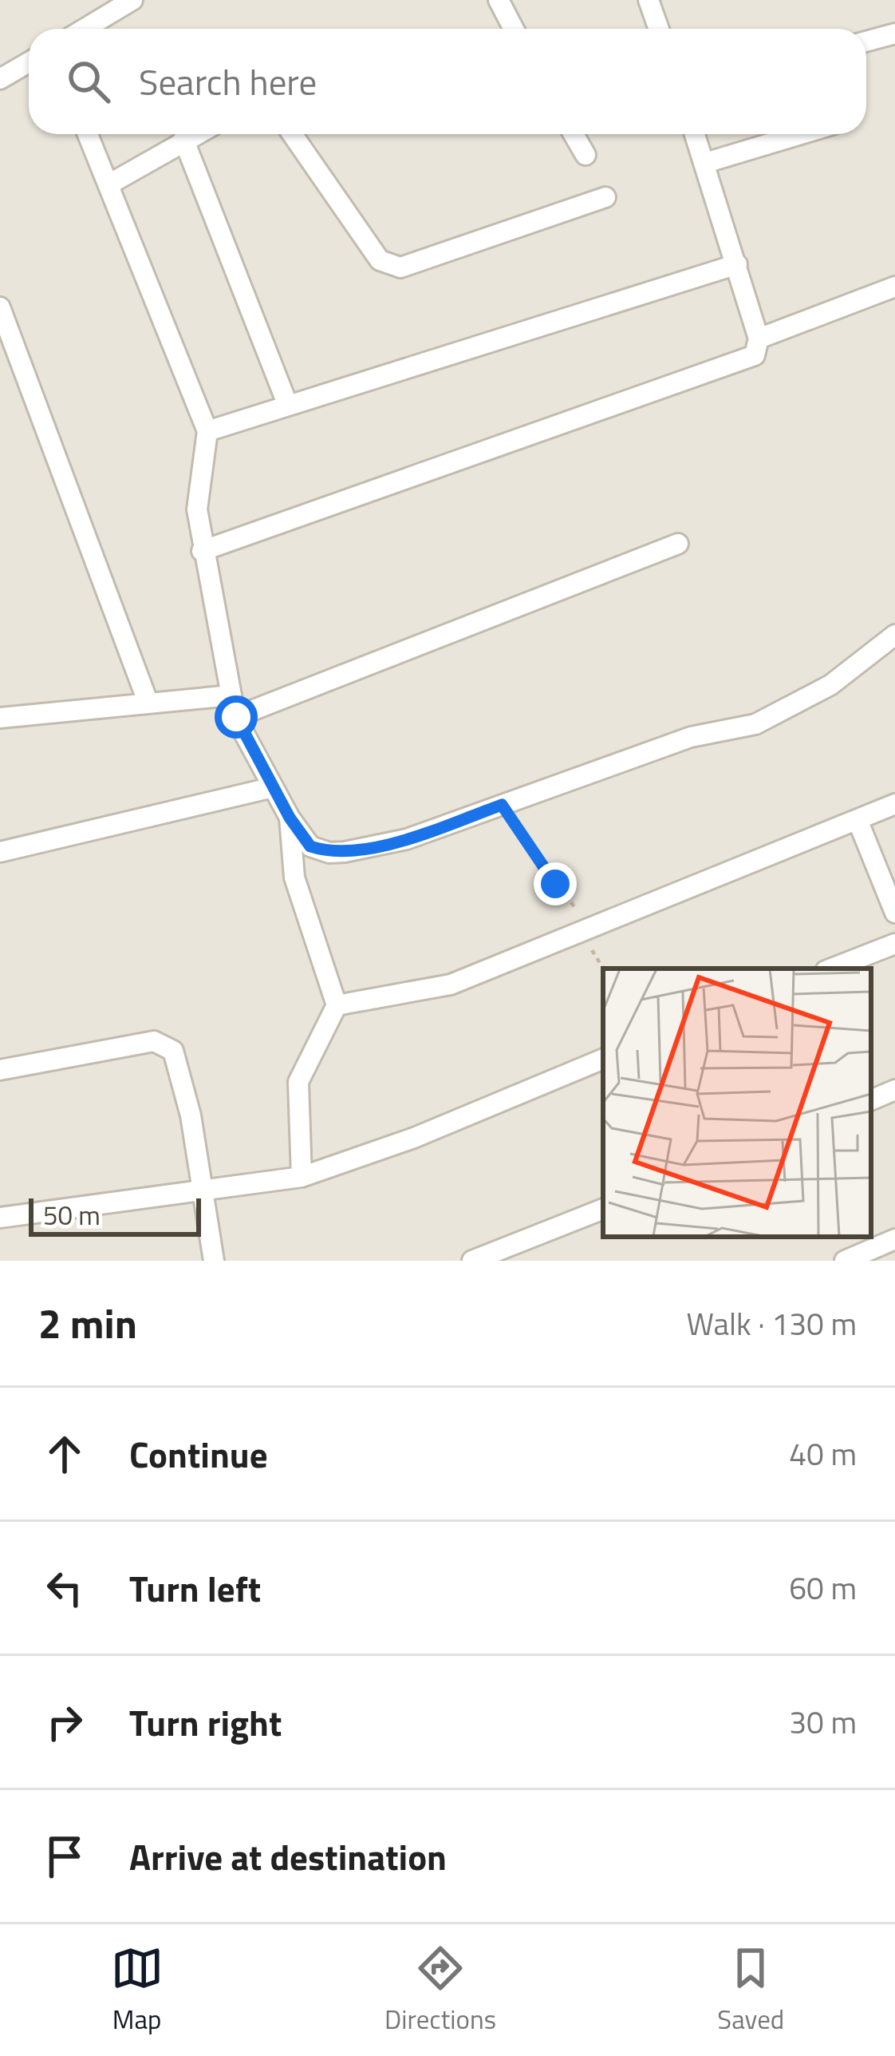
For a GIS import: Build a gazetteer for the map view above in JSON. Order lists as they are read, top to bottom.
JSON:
{
  "scale_bar": "50 m",
  "page": {
    "search": "Search here",
    "scale": "50 m",
    "heading": ["2 min", "Walk · 130 m"],
    "list": [
      ["Continue", "40 m"],
      ["Turn left", "60 m"],
      ["Turn right", "30 m"],
      "Arrive at destination"
    ],
    "nav": ["Map", "Directions", "Saved"]
  }
}
